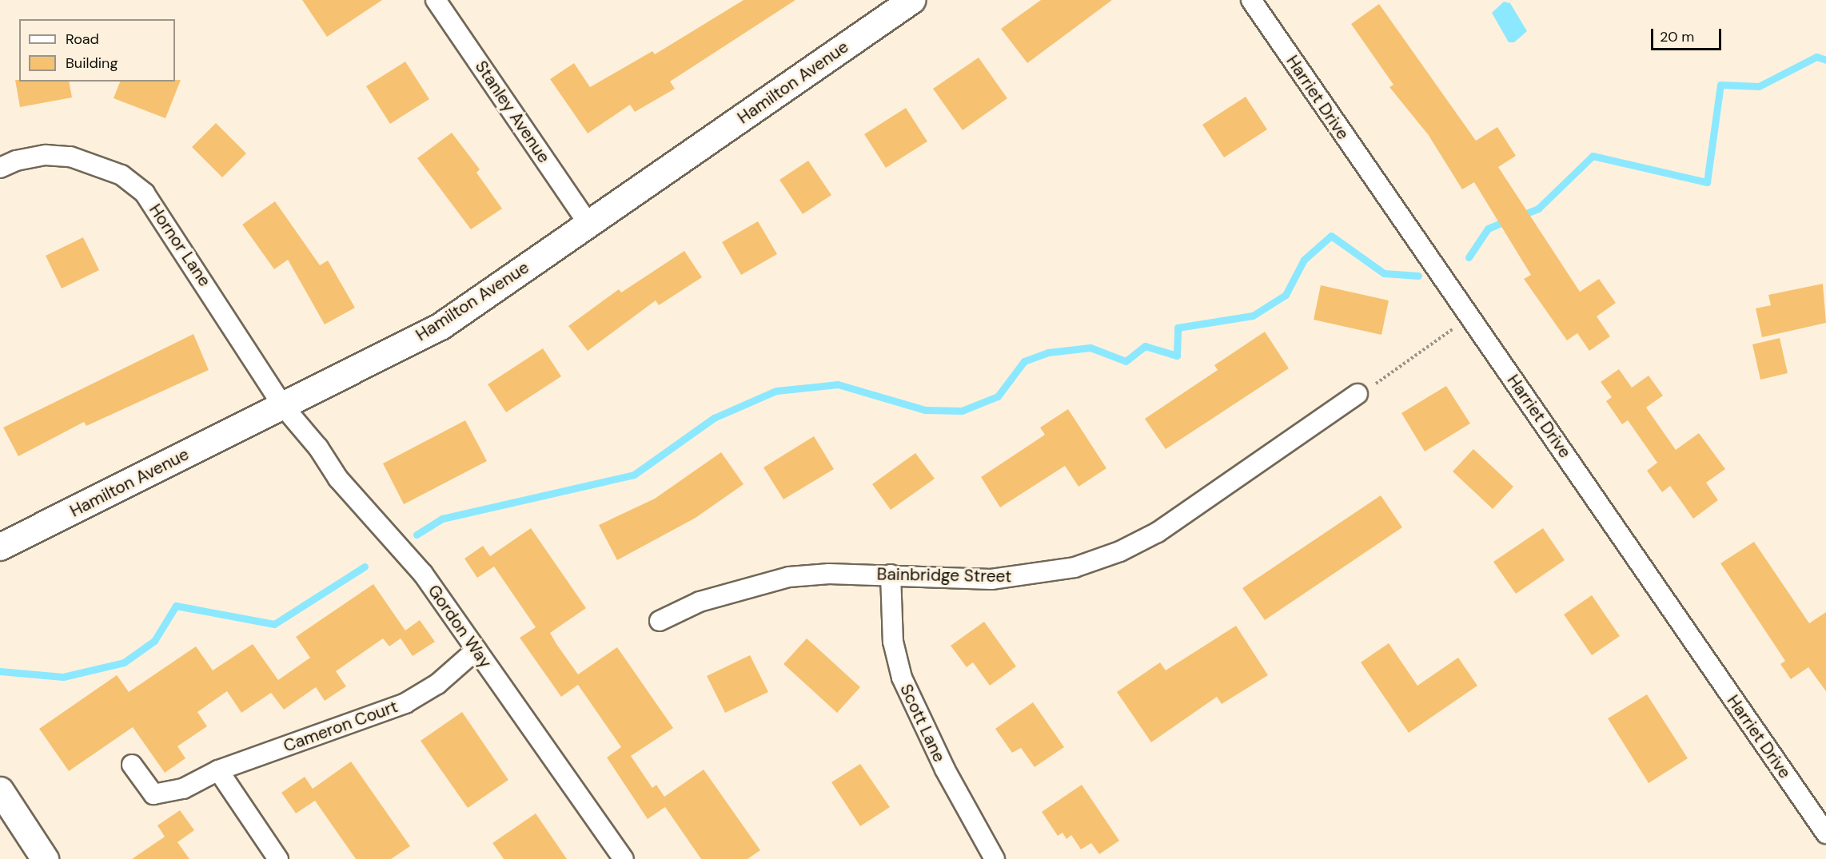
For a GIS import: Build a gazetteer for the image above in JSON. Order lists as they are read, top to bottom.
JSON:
{
  "streets": {
    "street": [
      "Hamilton Avenue",
      "Harriet Drive",
      "Stanley Avenue",
      "Hornor Lane",
      "Bainbridge Street",
      "Gordon Way",
      "Scott Lane",
      "Cameron Court"
    ]
  },
  "crossings": [
    ["Hamilton Avenue", "Stanley Avenue"],
    ["Hamilton Avenue", "Hornor Lane"],
    ["Hamilton Avenue", "Gordon Way"],
    ["Hornor Lane", "Gordon Way"],
    ["Bainbridge Street", "Scott Lane"],
    ["Gordon Way", "Cameron Court"]
  ],
  "legend": ["Road", "Building"],
  "scale_bar": "20 m"
}
